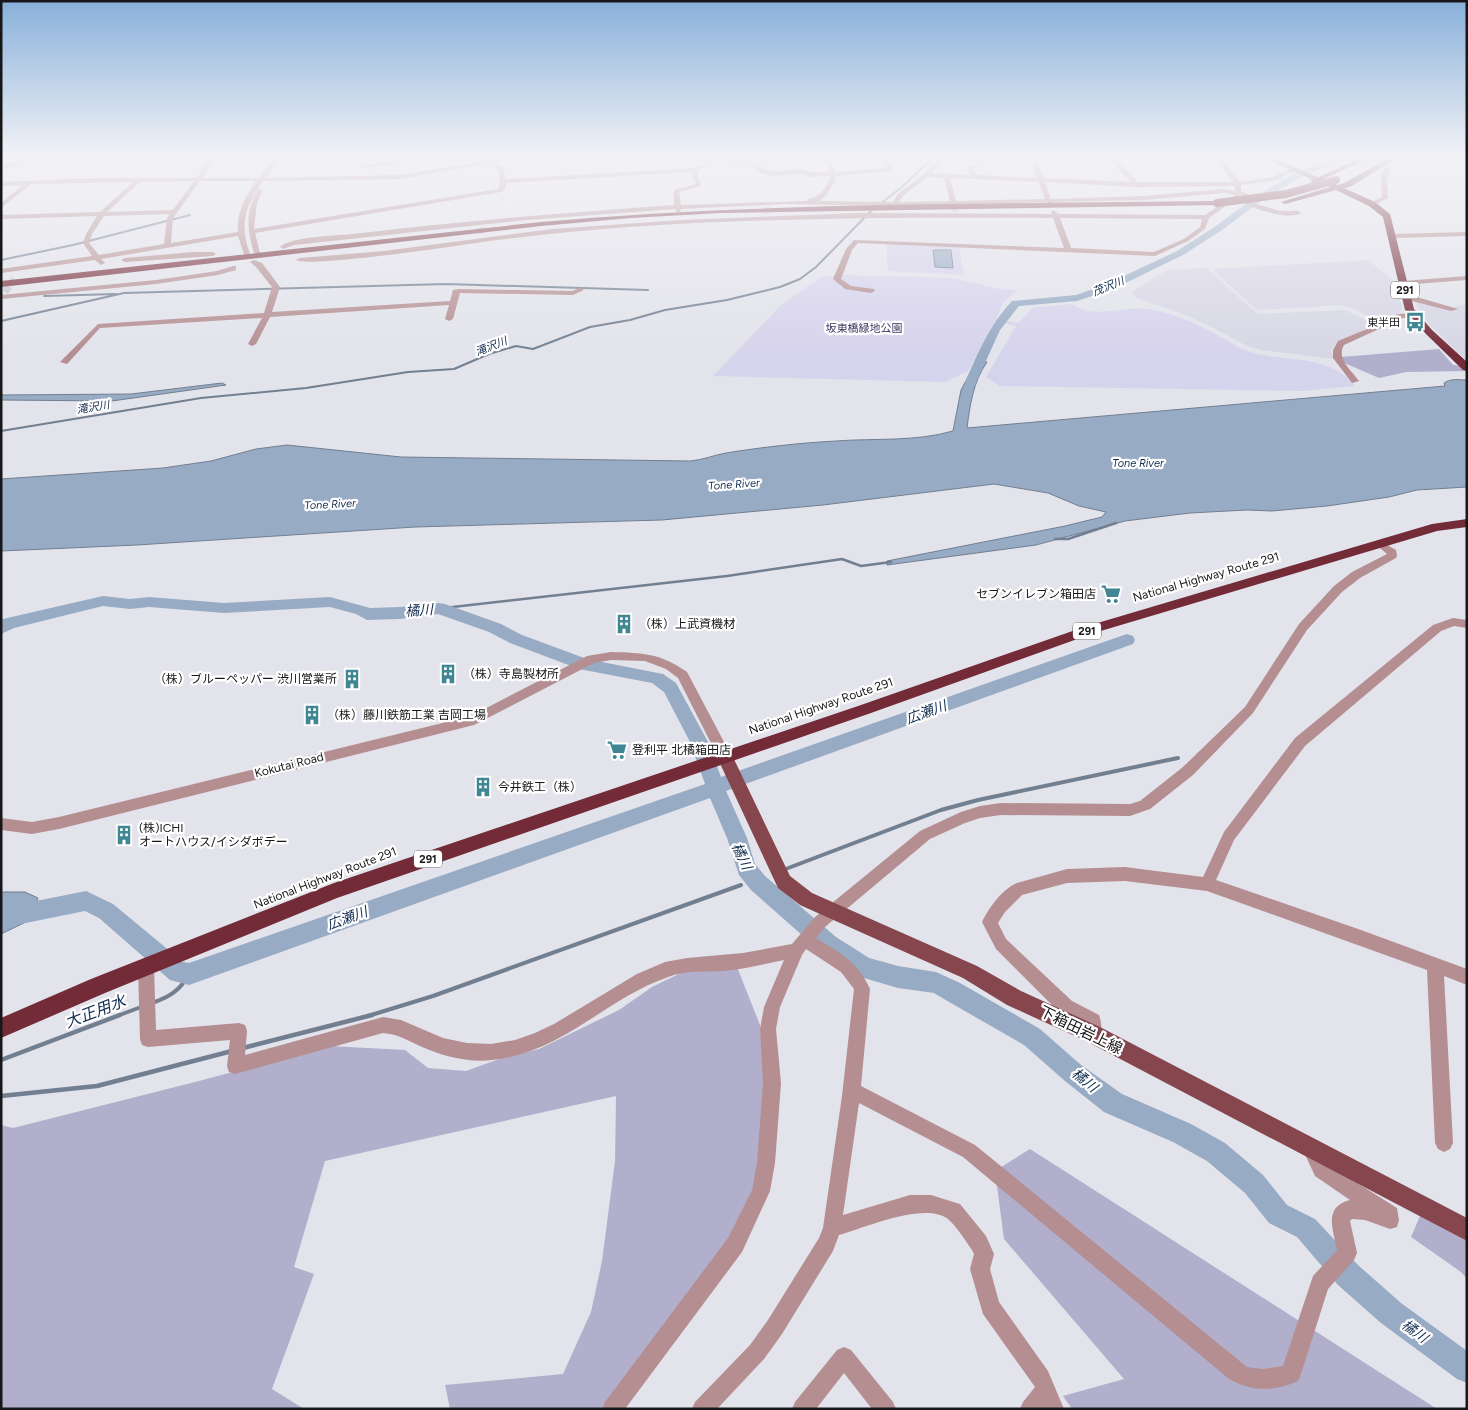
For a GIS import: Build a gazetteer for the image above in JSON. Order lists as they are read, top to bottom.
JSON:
{
  "streets": {
    "highway": ["291", "National Highway Route 291"],
    "main road": ["下箱田岩上線"],
    "street": ["Kokutai Road"]
  },
  "crossings": [
    ["National Highway Route 291", "Kokutai Road"],
    ["National Highway Route 291", "下箱田岩上線"],
    ["Kokutai Road", "下箱田岩上線"]
  ],
  "water": [
    "茂沢川",
    "滝沢川",
    "Tone River",
    "橘川",
    "広瀬川",
    "大正用水"
  ],
  "parks": ["坂東橋緑地公園"],
  "places": {
    "bus stop": ["東半田"],
    "supermarket": ["セブンイレブン箱田店", "登利平 北橘箱田店"],
    "building": [
      "（株）上武資機材",
      "（株）寺島製材所",
      "（株）ブルーペッパー 渋川営業所",
      "（株）藤川鉄筋工業 吉岡工場",
      "今井鉄工（株）",
      "(株)ICHI オートハウス/イシダボデー"
    ]
  }
}
